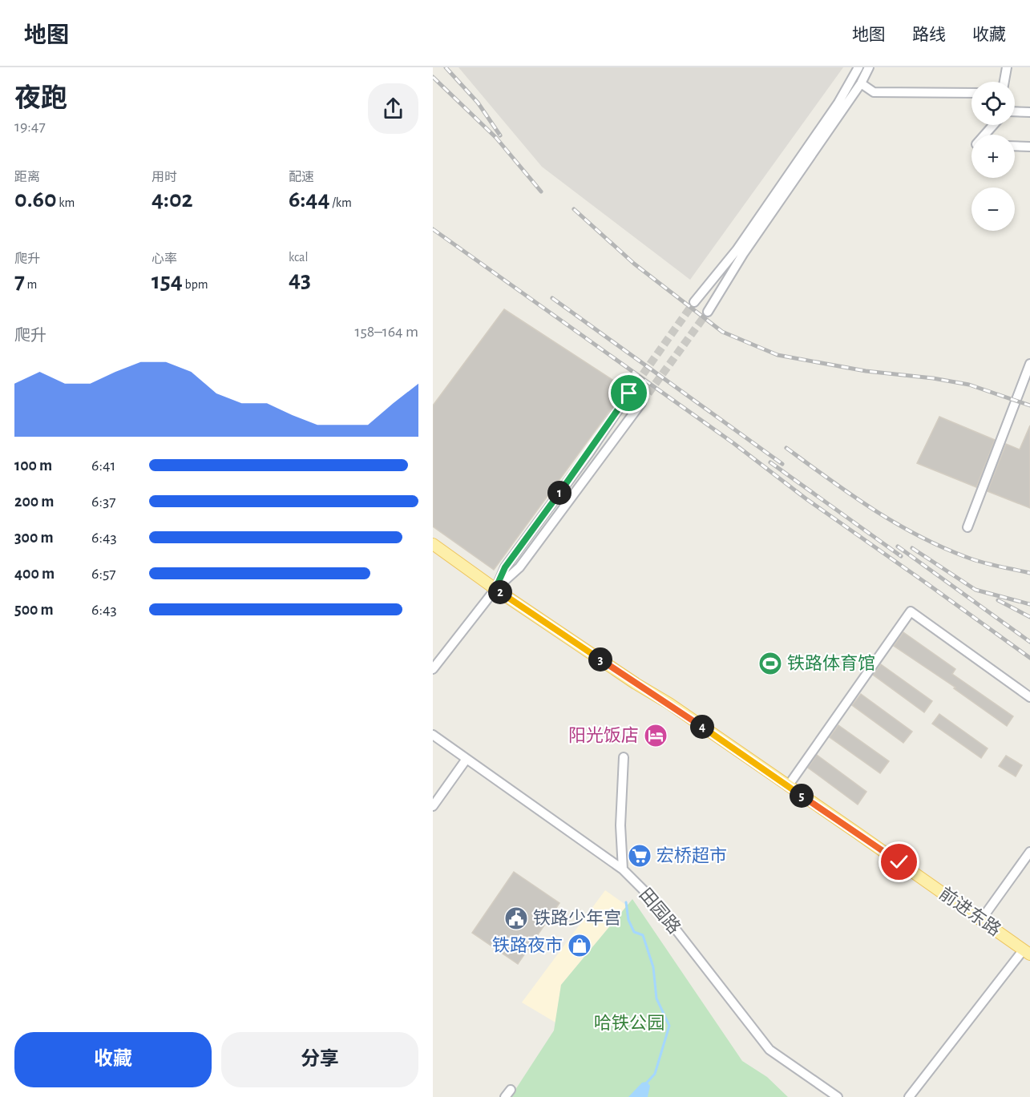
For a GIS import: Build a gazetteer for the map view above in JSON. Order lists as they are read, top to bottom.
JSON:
{
  "streets": {
    "main road": ["前进东路"],
    "street": ["田园路"]
  },
  "parks": ["哈铁公园"],
  "places": {
    "sports": ["铁路体育馆"],
    "hotel": ["阳光饭店"],
    "supermarket": ["宏桥超市"],
    "public building": ["铁路少年宫"],
    "shop": ["铁路夜市"]
  },
  "page": {
    "header": "地图",
    "nav": ["地图", "路线", "收藏"],
    "heading": ["夜跑", "19:47"],
    "map_buttons": ["+", "−"],
    "stats": [
      ["距离", "0.60 km"],
      ["用时", "4:02"],
      ["配速", "6:44 /km"],
      ["爬升", "7 m"],
      ["心率", "154 bpm"],
      ["kcal", "43"]
    ],
    "chart": ["爬升", "158–164 m"],
    "list": [
      {
        "name": "100 m",
        "note": "6:41"
      },
      {
        "name": "200 m",
        "note": "6:37"
      },
      {
        "name": "300 m",
        "note": "6:43"
      },
      {
        "name": "400 m",
        "note": "6:57"
      },
      {
        "name": "500 m",
        "note": "6:43"
      }
    ],
    "pins": [
      "1",
      "2",
      "3",
      "4",
      "5"
    ],
    "buttons": ["收藏", "分享"]
  }
}
